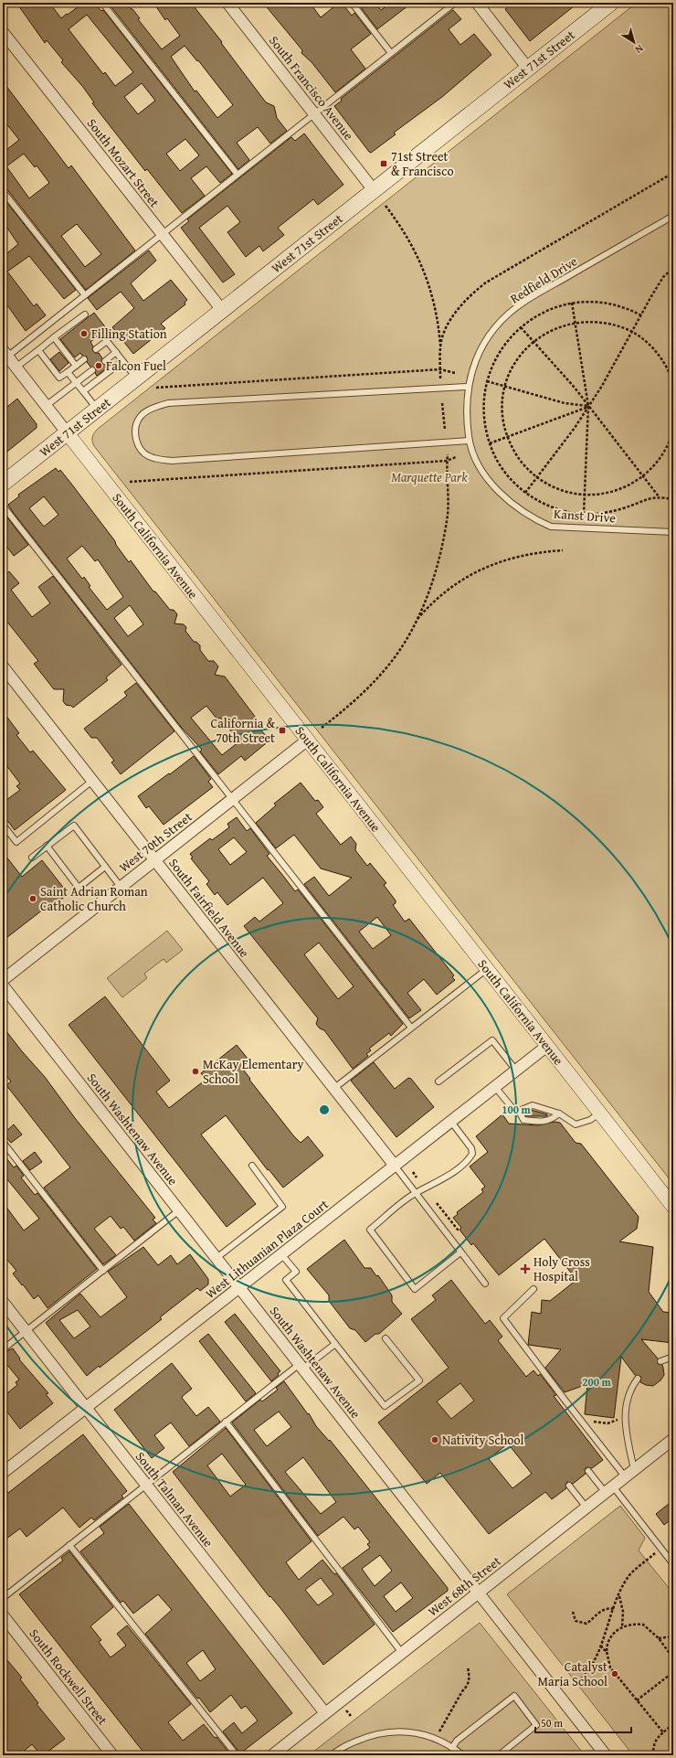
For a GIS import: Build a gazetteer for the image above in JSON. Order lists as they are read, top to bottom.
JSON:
{
  "streets": {
    "main road": ["West 71st Street"],
    "street": [
      "South Francisco Avenue",
      "South Mozart Street",
      "South California Avenue",
      "West 70th Street",
      "South Fairfield Avenue",
      "South Washtenaw Avenue",
      "West Lithuanian Plaza Court",
      "South Talman Avenue",
      "West 68th Street",
      "South Rockwell Street"
    ],
    "lane": ["Redfield Drive", "Kanst Drive"]
  },
  "crossings": [
    ["West 71st Street", "South Francisco Avenue"],
    ["West 71st Street", "South Mozart Street"],
    ["West 71st Street", "South California Avenue"],
    ["Redfield Drive", "Kanst Drive"],
    ["South California Avenue", "West 70th Street"],
    ["South California Avenue", "West Lithuanian Plaza Court"],
    ["West 70th Street", "South Fairfield Avenue"],
    ["South Fairfield Avenue", "West Lithuanian Plaza Court"],
    ["South Washtenaw Avenue", "West Lithuanian Plaza Court"],
    ["South Washtenaw Avenue", "West 68th Street"],
    ["West Lithuanian Plaza Court", "South Talman Avenue"],
    ["South Talman Avenue", "West 68th Street"]
  ],
  "parks": ["Marquette Park"],
  "places": {
    "transit": ["71st Street & Francisco", "California & 70th Street"],
    "other": [
      "Filling Station",
      "Falcon Fuel",
      "Saint Adrian Roman Catholic Church",
      "McKay Elementary School",
      "Nativity School",
      "Catalyst Maria School"
    ],
    "health": ["Holy Cross Hospital"]
  },
  "scale_bar": "50 m",
  "north": "bottom right",
  "rings": ["100 m", "200 m"]
}
